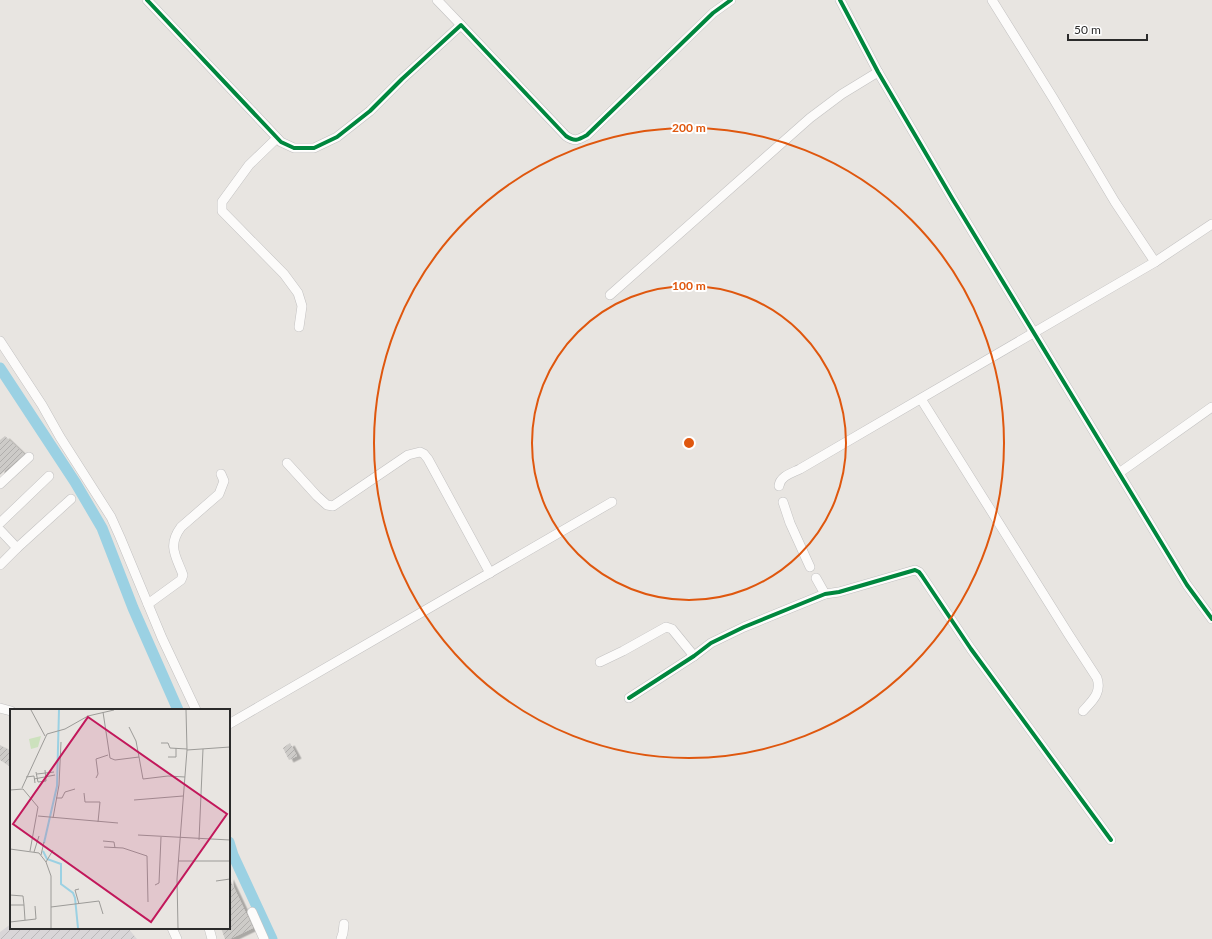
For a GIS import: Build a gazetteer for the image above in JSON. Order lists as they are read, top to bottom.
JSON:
{
  "scale_bar": "50 m",
  "rings": ["200 m", "100 m"]
}
